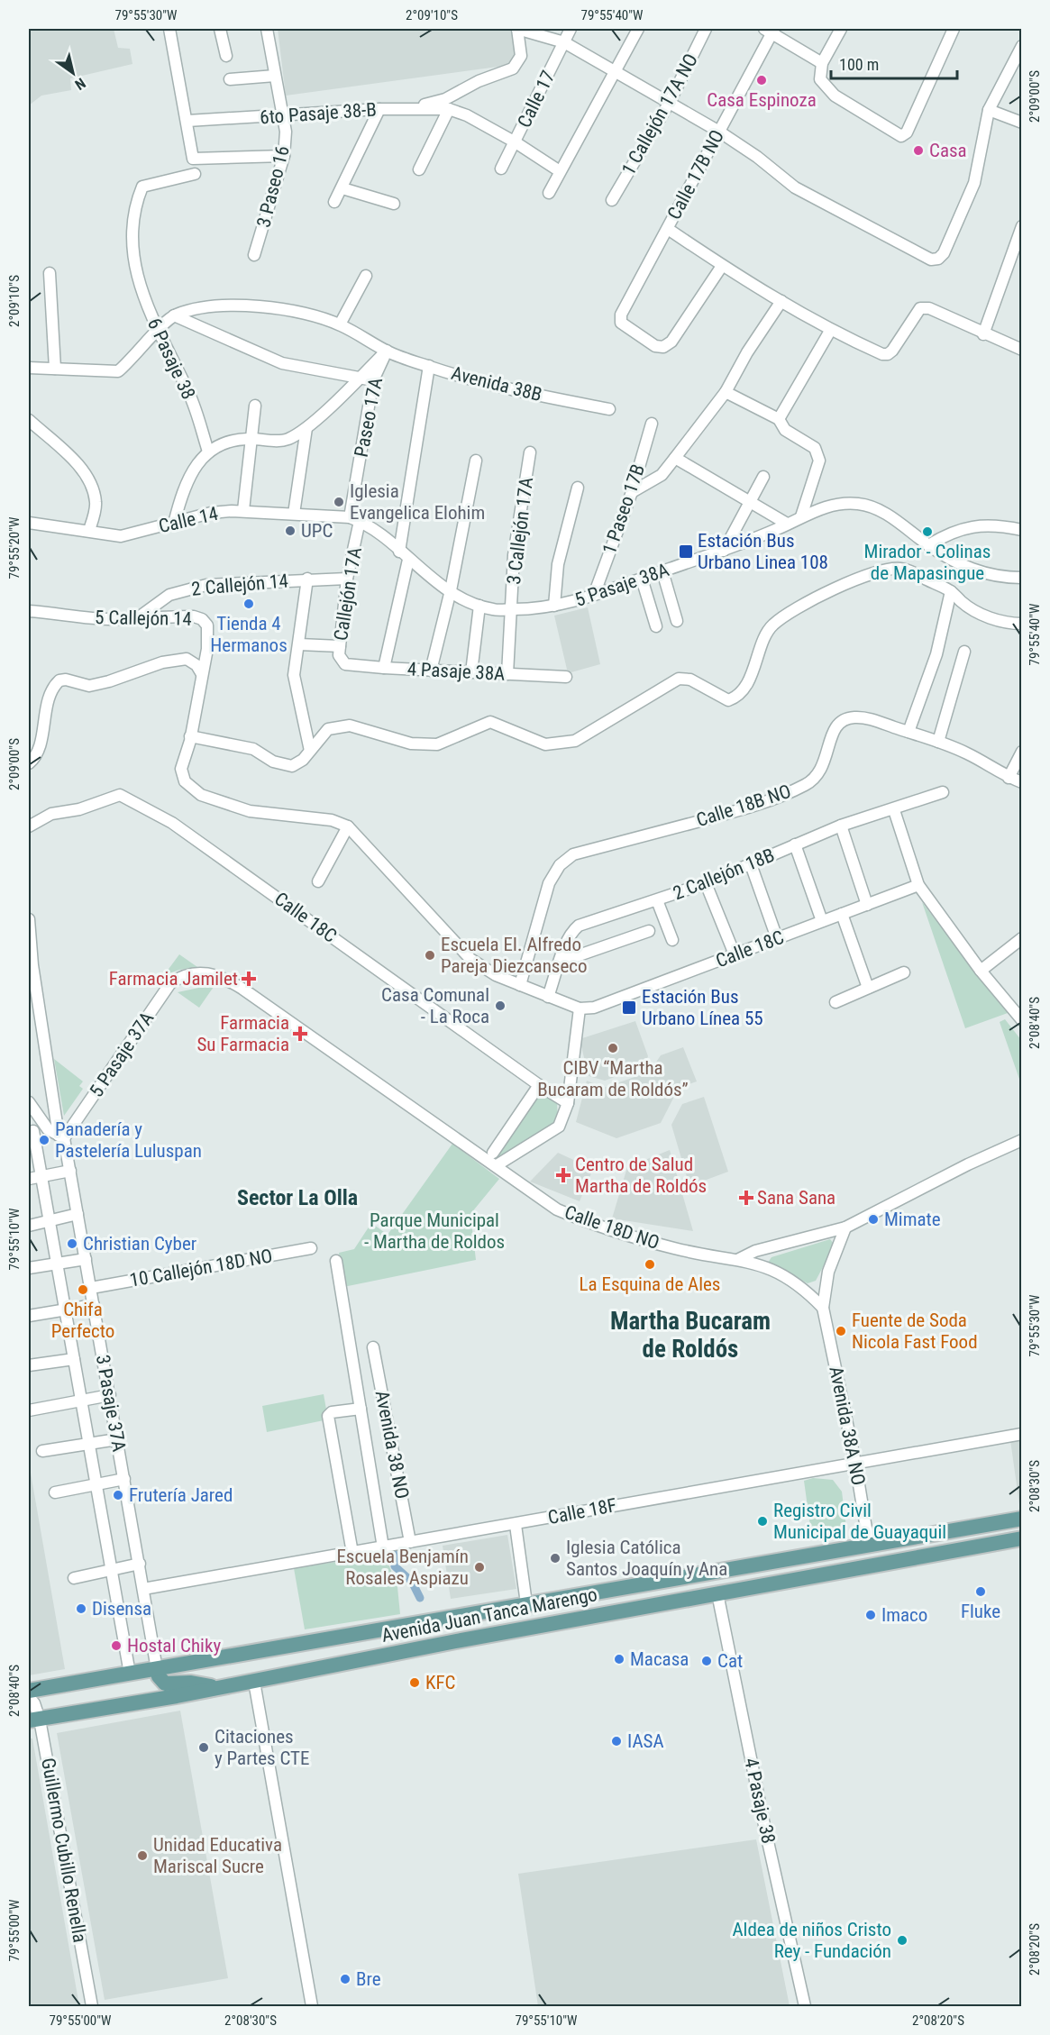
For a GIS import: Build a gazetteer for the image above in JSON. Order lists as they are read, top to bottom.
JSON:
{
  "streets": {
    "main road": ["Avenida Juan Tanca Marengo"],
    "street": [
      "Calle 17",
      "6to Pasaje 38-B",
      "1 Callejón 17A NO",
      "Calle 17B NO",
      "3 Paseo 16",
      "6 Pasaje 38",
      "Avenida 38B",
      "Paseo 17A",
      "1 Paseo 17B",
      "Calle 14",
      "3 Callejón 17A",
      "2 Callejón 14",
      "5 Pasaje 38A",
      "Callejón 17A",
      "5 Callejón 14",
      "4 Pasaje 38A",
      "Calle 18B NO",
      "2 Callejón 18B",
      "Calle 18C",
      "5 Pasaje 37A",
      "Calle 18D NO",
      "10 Callejón 18D NO",
      "3 Pasaje 37A",
      "Avenida 38A NO",
      "Avenida 38 NO",
      "Calle 18F",
      "4 Pasaje 38",
      "Guillermo Cubillo Renella"
    ]
  },
  "crossings": [
    ["6to Pasaje 38-B", "3 Paseo 16"],
    ["Avenida 38B", "Paseo 17A"],
    ["Paseo 17A", "Calle 14"],
    ["Paseo 17A", "5 Pasaje 38A"],
    ["Paseo 17A", "Callejón 17A"],
    ["1 Paseo 17B", "5 Pasaje 38A"],
    ["Calle 14", "5 Pasaje 38A"],
    ["Calle 14", "Callejón 17A"],
    ["3 Callejón 17A", "5 Pasaje 38A"],
    ["3 Callejón 17A", "4 Pasaje 38A"],
    ["2 Callejón 14", "Callejón 17A"],
    ["2 Callejón 14", "5 Callejón 14"],
    ["5 Pasaje 38A", "Callejón 17A"],
    ["Callejón 17A", "4 Pasaje 38A"],
    ["5 Pasaje 37A", "Calle 18D NO"],
    ["5 Pasaje 37A", "3 Pasaje 37A"],
    ["10 Callejón 18D NO", "3 Pasaje 37A"],
    ["3 Pasaje 37A", "Calle 18F"],
    ["3 Pasaje 37A", "Avenida Juan Tanca Marengo"],
    ["Avenida 38A NO", "Calle 18F"],
    ["Avenida 38A NO", "Avenida Juan Tanca Marengo"],
    ["Avenida 38 NO", "Calle 18F"],
    ["Avenida Juan Tanca Marengo", "4 Pasaje 38"],
    ["Avenida Juan Tanca Marengo", "Guillermo Cubillo Renella"]
  ],
  "districts": ["Sector La Olla", "Martha Bucaram de Roldós"],
  "parks": ["Parque Municipal - Martha de Roldos"],
  "places": {
    "other": [
      "Casa Espinoza",
      "Casa",
      "Iglesia Evangelica Elohim",
      "UPC",
      "Mirador - Colinas de Mapasingue",
      "Tienda 4 Hermanos",
      "Escuela EI. Alfredo Pareja Diezcanseco",
      "Casa Comunal - La Roca",
      "CIBV “Martha Bucaram de Roldós”",
      "Panadería y Pastelería Luluspan",
      "Mimate",
      "Christian Cyber",
      "La Esquina de Ales",
      "Chifa Perfecto",
      "Fuente de Soda Nicola Fast Food",
      "Frutería Jared",
      "Registro Civil Municipal de Guayaquil",
      "Iglesia Católica Santos Joaquín y Ana",
      "Escuela Benjamín Rosales Aspiazu",
      "Fluke",
      "Disensa",
      "Imaco",
      "Hostal Chiky",
      "Macasa",
      "Cat",
      "KFC",
      "IASA",
      "Citaciones y Partes CTE",
      "Unidad Educativa Mariscal Sucre",
      "Aldea de niños Cristo Rey - Fundación",
      "Bre"
    ],
    "transit": ["Estación Bus Urbano Linea 108", "Estación Bus Urbano Línea 55"],
    "health": [
      "Farmacia Jamilet",
      "Farmacia Su Farmacia",
      "Centro de Salud Martha de Roldós",
      "Sana Sana"
    ]
  },
  "scale_bar": "100 m",
  "north": "bottom right",
  "coordinates": [
    "79°55'30\"W",
    "2°09'10\"S",
    "79°55'40\"W",
    "2°09'00\"S",
    "79°55'20\"W",
    "2°08'40\"S",
    "79°55'10\"W",
    "2°08'30\"S",
    "79°55'00\"W",
    "2°08'20\"S"
  ]
}
